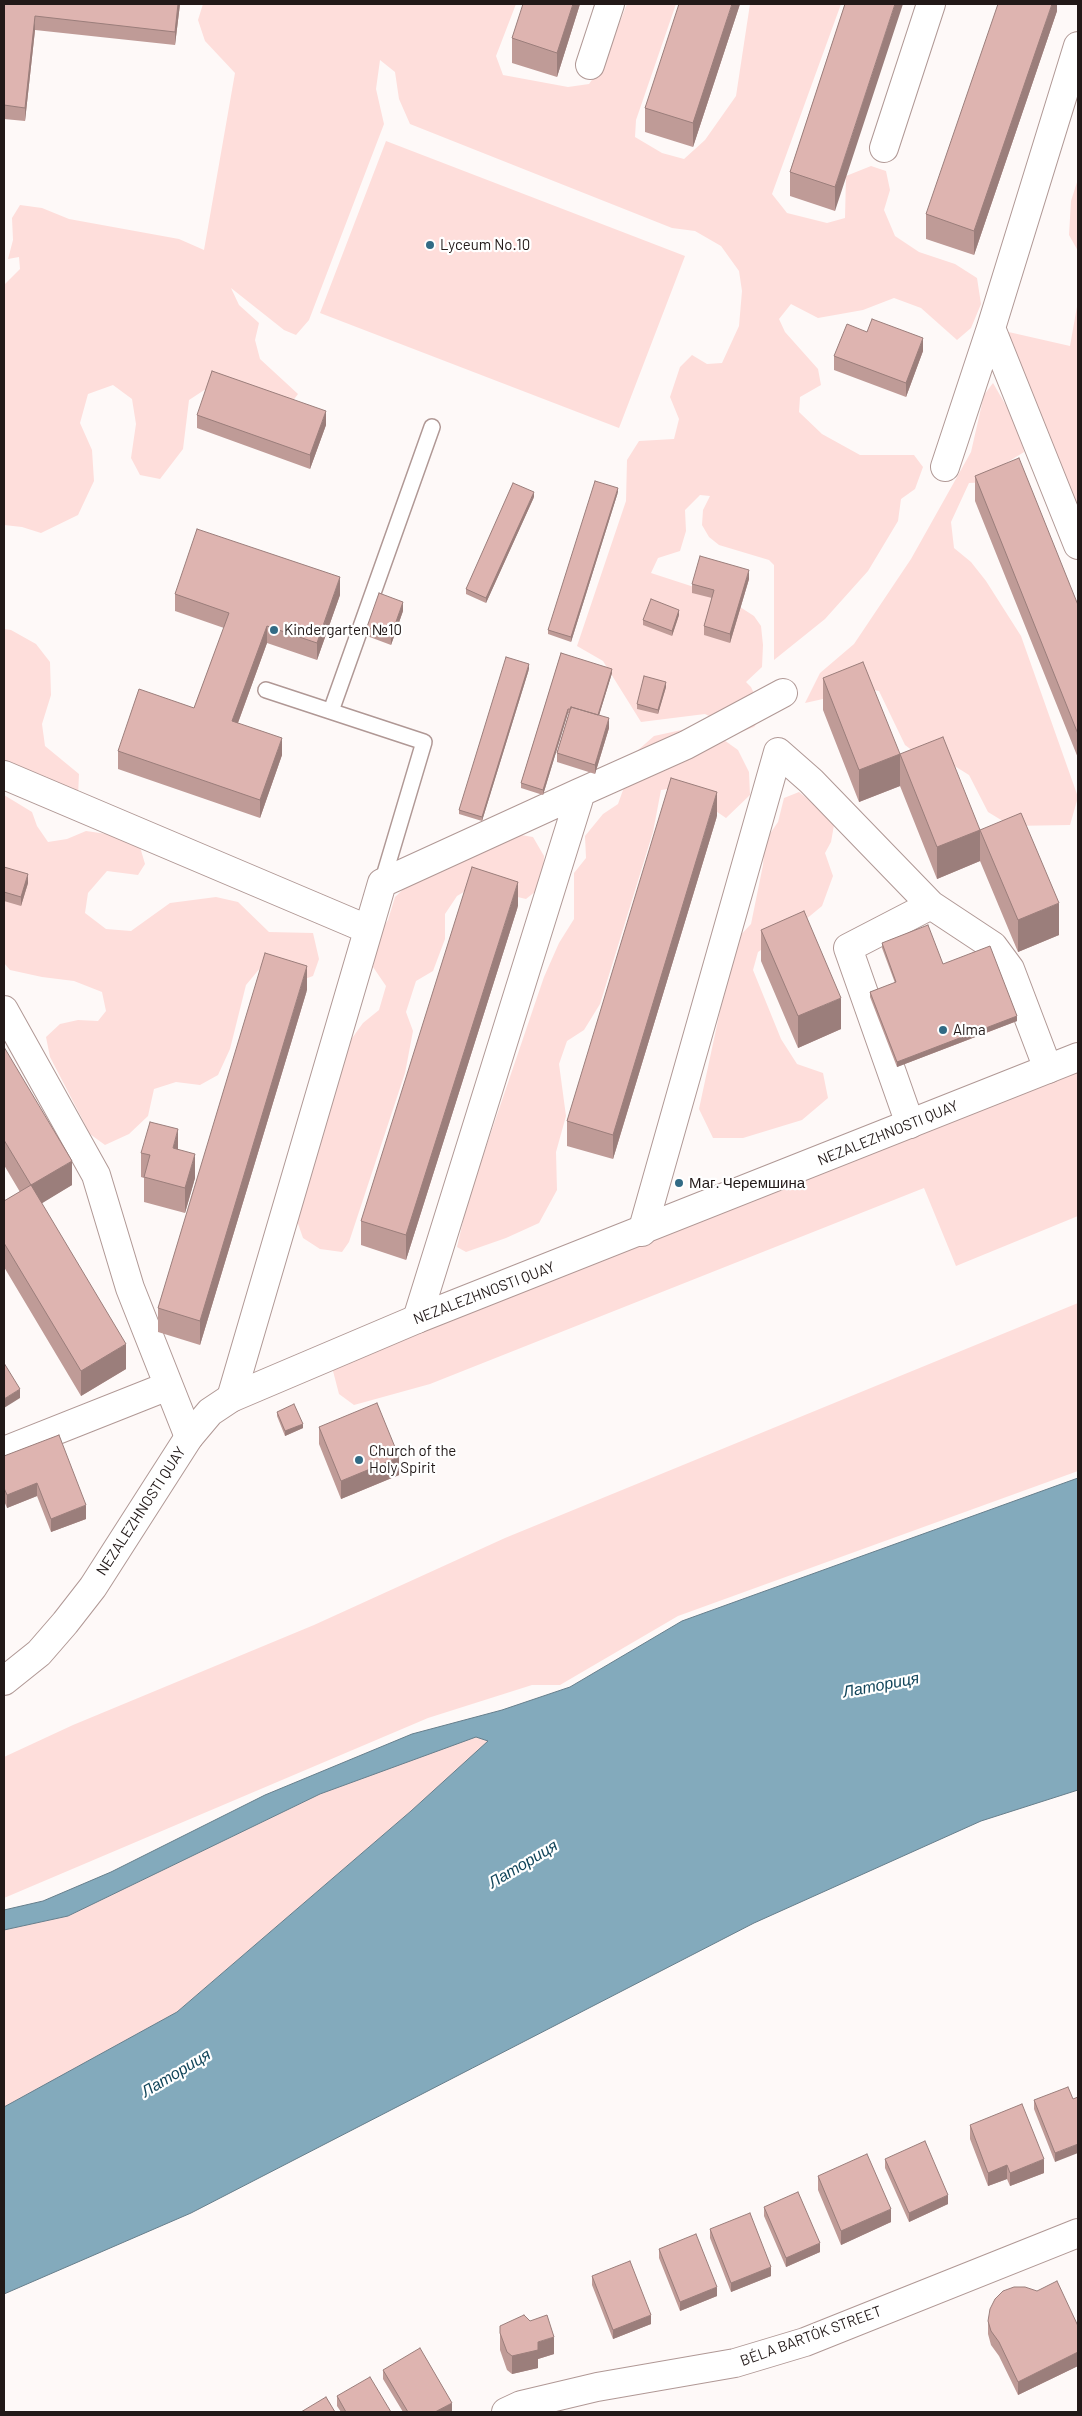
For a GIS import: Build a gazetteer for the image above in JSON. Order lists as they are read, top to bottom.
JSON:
{
  "streets": {
    "street": ["NEZALEZHNOSTI QUAY", "BÉLA BARTÓK STREET"]
  },
  "water": ["Латориця"],
  "places": [
    "Lyceum No.10",
    "Kindergarten №10",
    "Alma",
    "Маг. Черемшина",
    "Church of the Holy Spirit"
  ]
}
